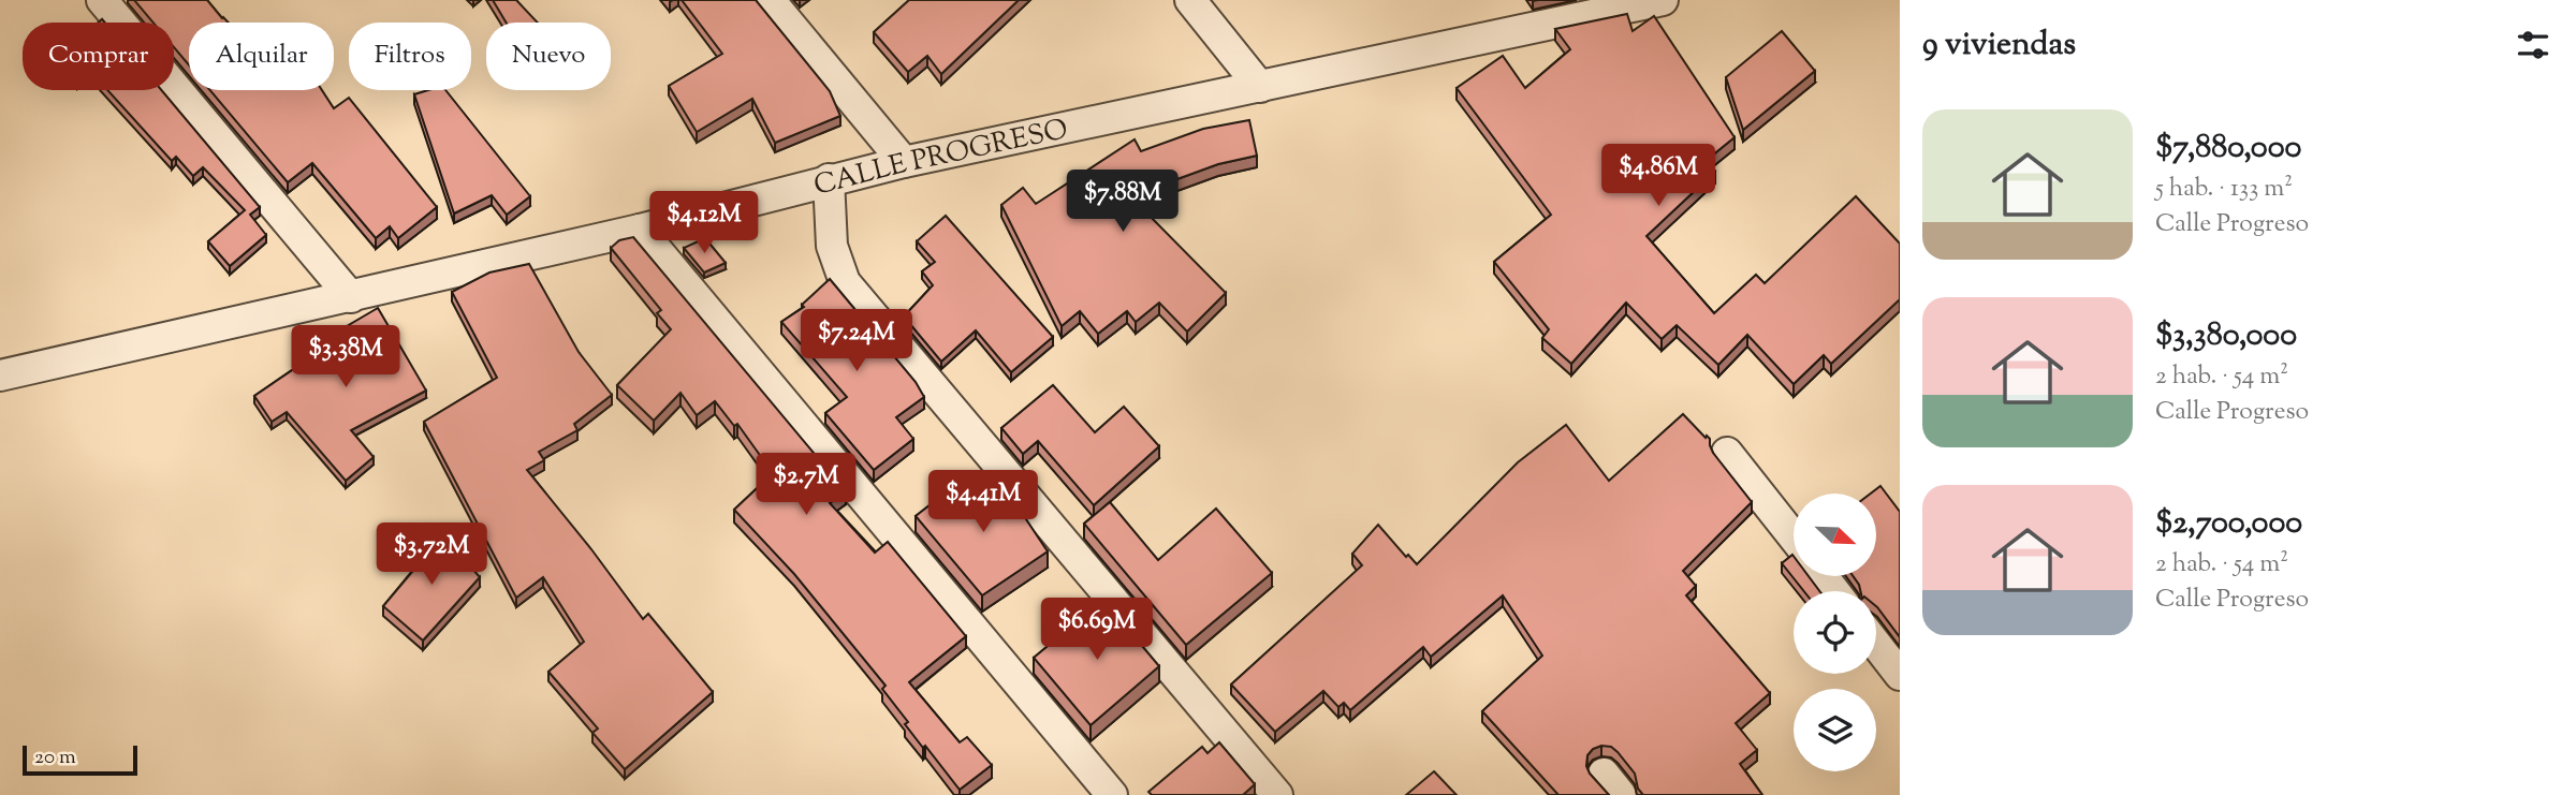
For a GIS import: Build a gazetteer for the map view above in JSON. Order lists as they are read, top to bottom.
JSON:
{
  "streets": {
    "street": ["CALLE PROGRESO"]
  },
  "scale_bar": "20 m",
  "north": "bottom right",
  "page": {
    "heading": "9 viviendas",
    "chip": [
      "Comprar",
      "Alquilar",
      "Filtros",
      "Nuevo"
    ],
    "list": [
      {
        "name": "$7,880,000",
        "note": "5 hab. · 133 m² · Calle Progreso"
      },
      {
        "name": "$3,380,000",
        "note": "2 hab. · 54 m² · Calle Progreso"
      },
      {
        "name": "$2,700,000",
        "note": "2 hab. · 54 m² · Calle Progreso"
      }
    ],
    "price": [
      "$4.86M",
      "$7.88M",
      "$4.12M",
      "$7.24M",
      "$3.38M",
      "$2.7M",
      "$4.41M",
      "$3.72M",
      "$6.69M"
    ],
    "scale": "20 m"
  }
}
